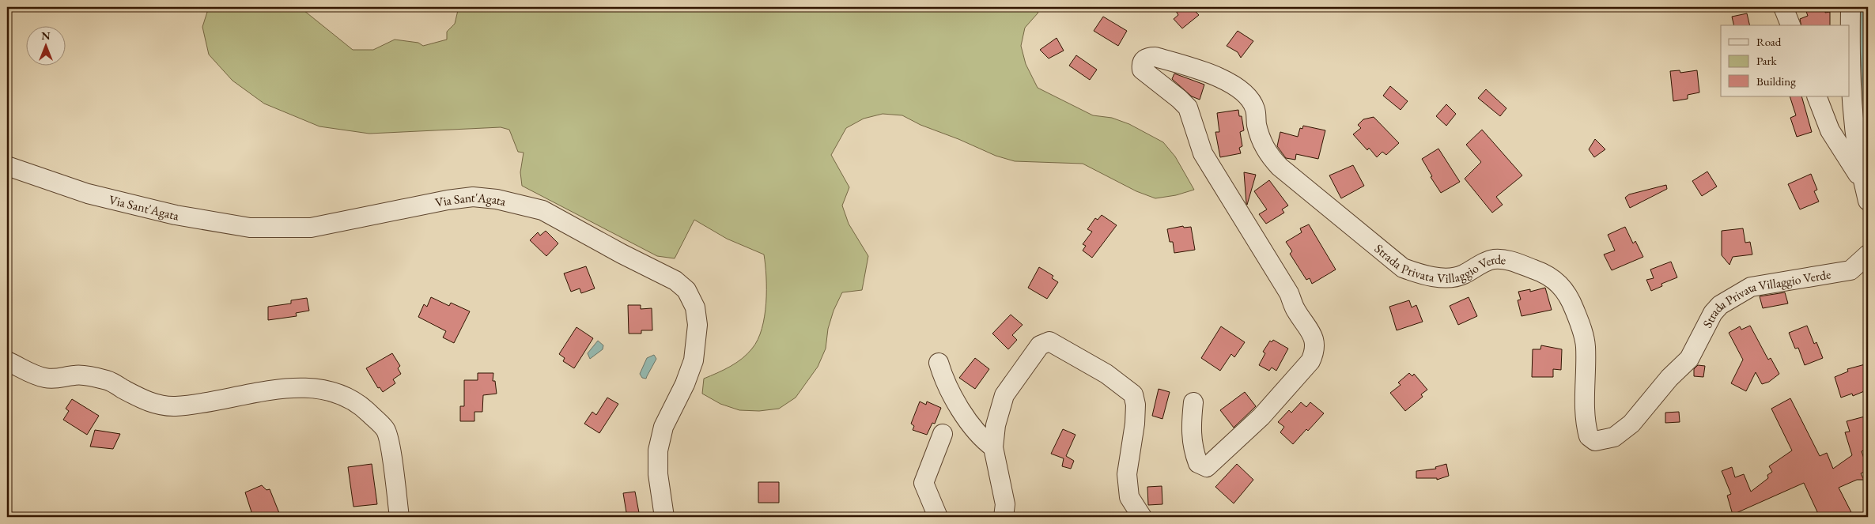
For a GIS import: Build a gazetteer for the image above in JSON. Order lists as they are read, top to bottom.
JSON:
{
  "streets": {
    "street": ["Via Sant'Agata", "Strada Privata Villaggio Verde"]
  },
  "legend": ["Road", "Park", "Building"],
  "north": "top"
}
